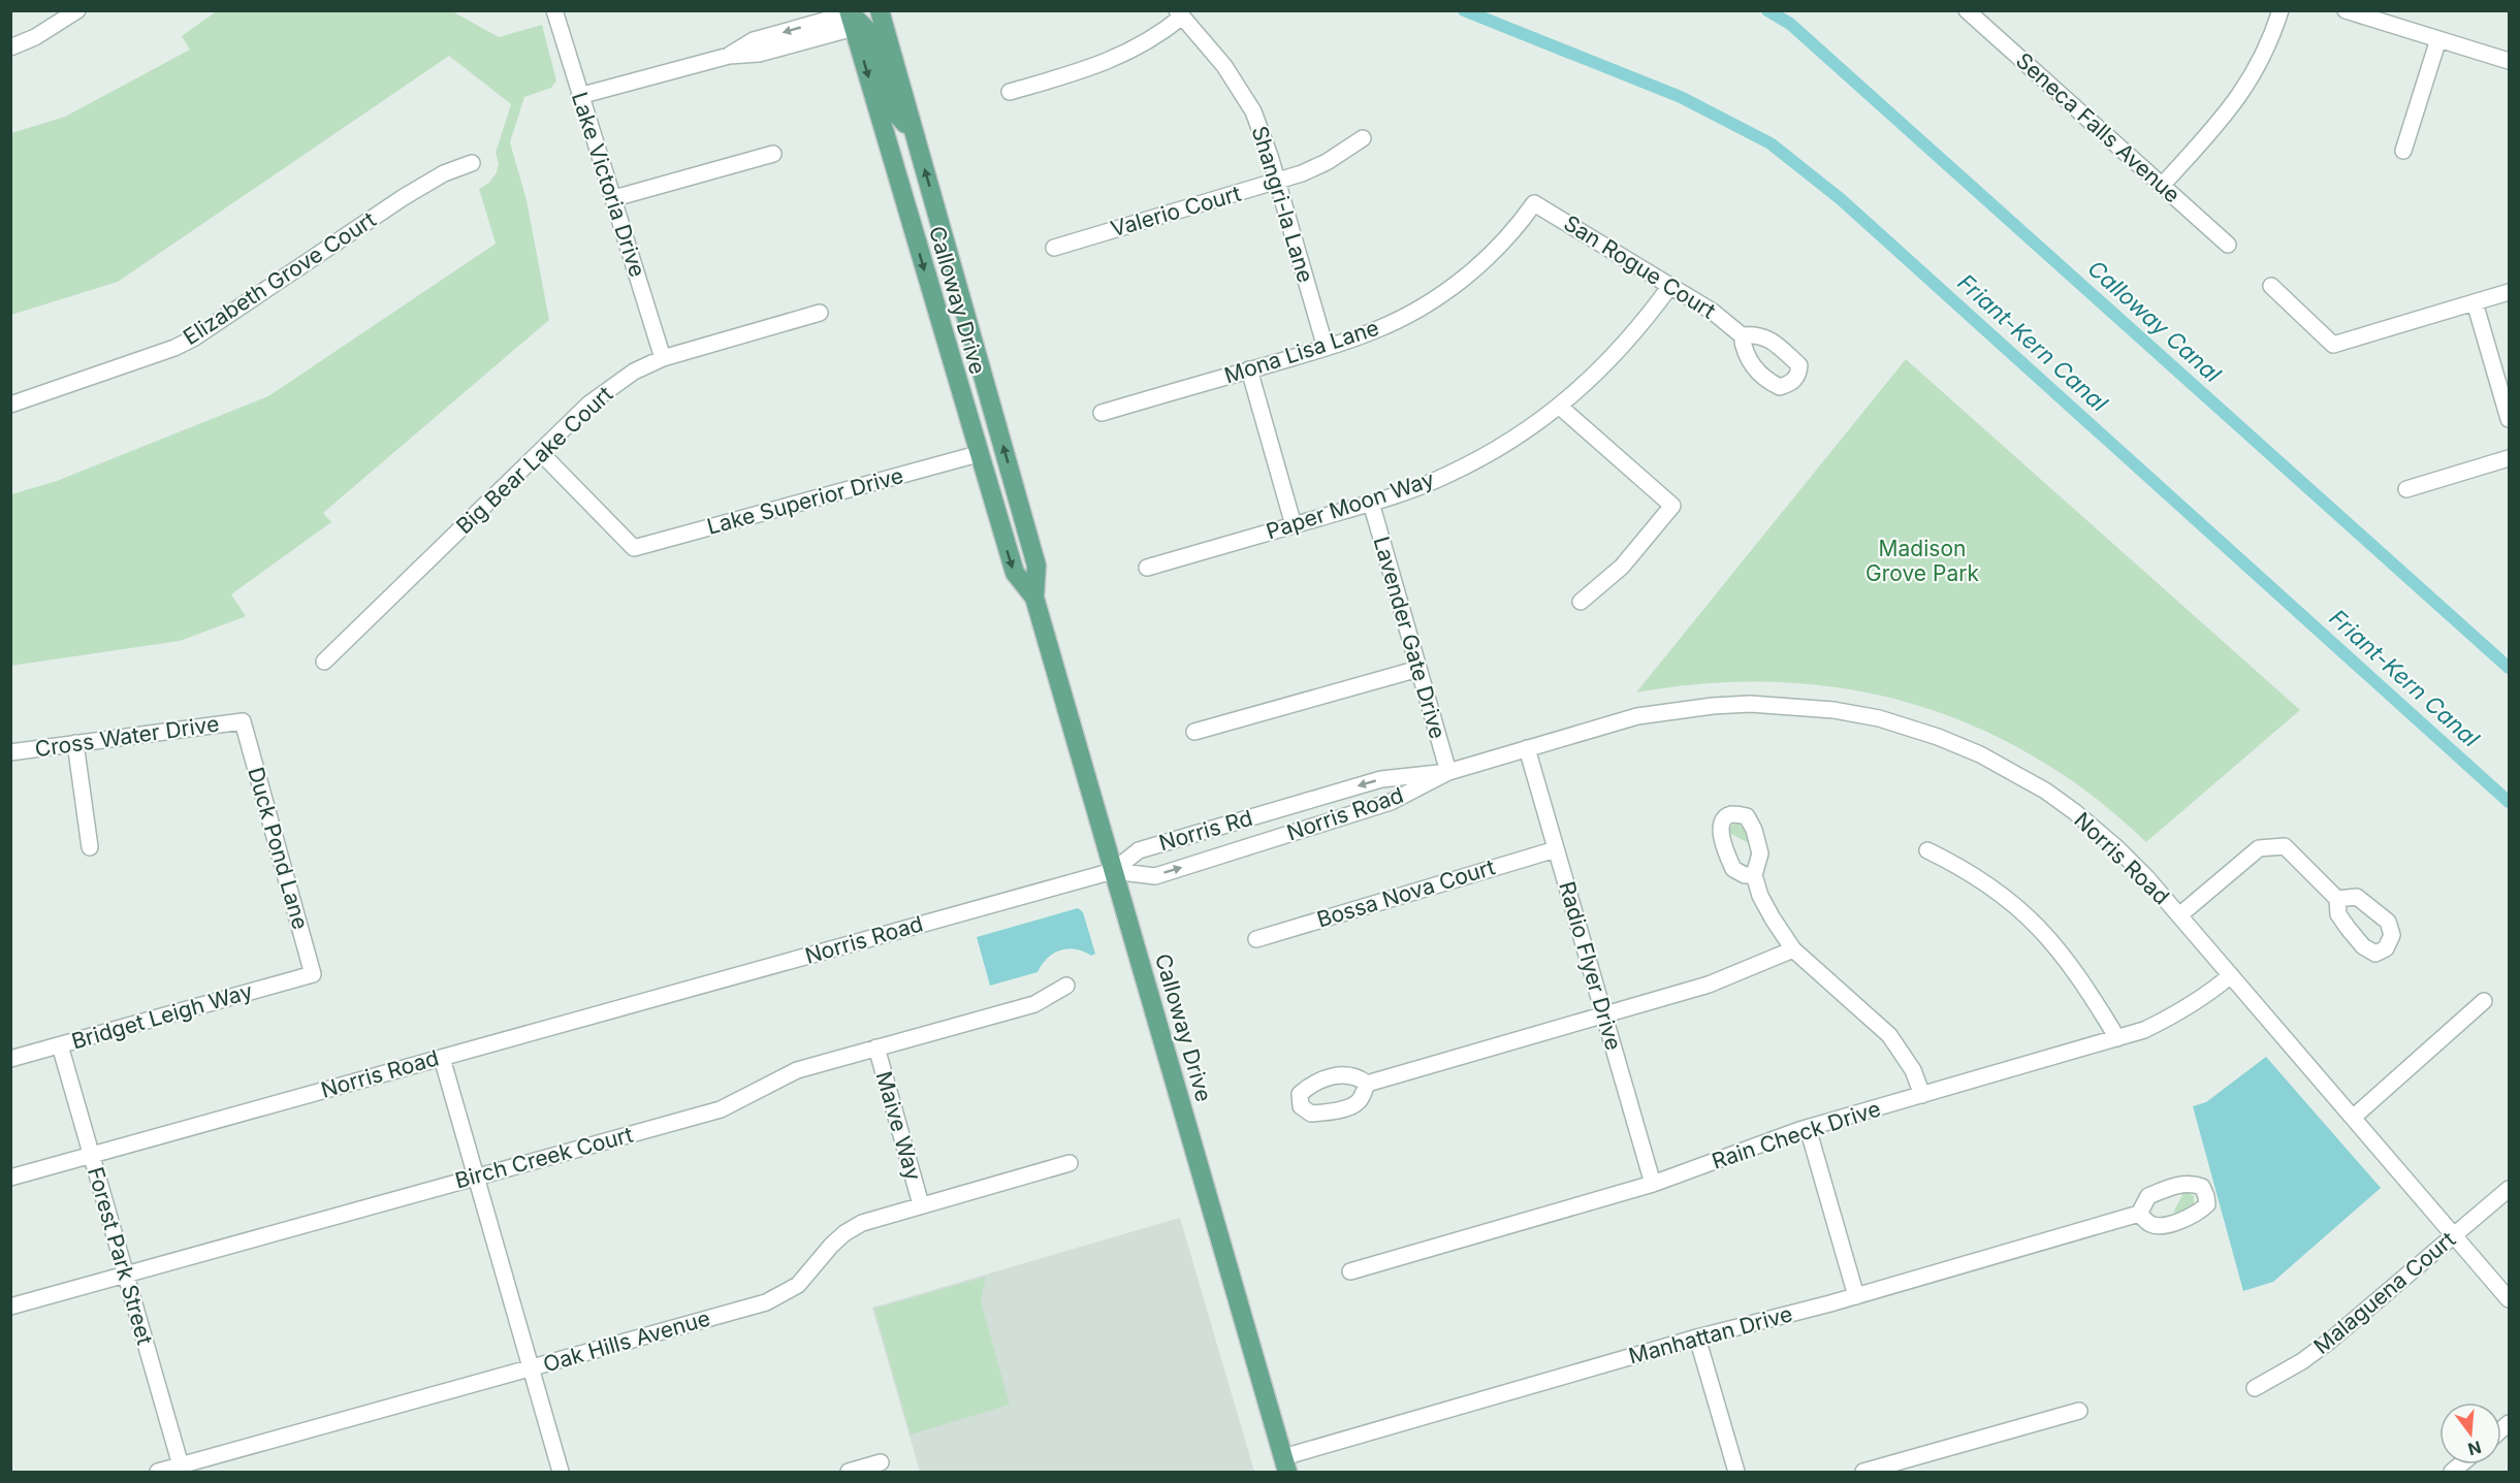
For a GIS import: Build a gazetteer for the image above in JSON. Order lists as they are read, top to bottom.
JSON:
{
  "streets": {
    "main road": ["Calloway Drive"],
    "street": [
      "Seneca Falls Avenue",
      "Lake Victoria Drive",
      "Shangri-la Lane",
      "Valerio Court",
      "San Rogue Court",
      "Elizabeth Grove Court",
      "Mona Lisa Lane",
      "Big Bear Lake Court",
      "Lake Superior Drive",
      "Paper Moon Way",
      "Lavender Gate Drive",
      "Cross Water Drive",
      "Norris Road",
      "Norris Rd",
      "Duck Pond Lane",
      "Bossa Nova Court",
      "Radio Flyer Drive",
      "Bridget Leigh Way",
      "Maive Way",
      "Rain Check Drive",
      "Birch Creek Court",
      "Forest Park Street",
      "Malaguena Court",
      "Manhattan Drive",
      "Oak Hills Avenue"
    ]
  },
  "crossings": [
    ["Lake Victoria Drive", "Big Bear Lake Court"],
    ["Shangri-la Lane", "Valerio Court"],
    ["Shangri-la Lane", "Mona Lisa Lane"],
    ["San Rogue Court", "Mona Lisa Lane"],
    ["San Rogue Court", "Paper Moon Way"],
    ["Calloway Drive", "Lake Superior Drive"],
    ["Calloway Drive", "Norris Road"],
    ["Calloway Drive", "Norris Rd"],
    ["Calloway Drive", "Manhattan Drive"],
    ["Big Bear Lake Court", "Lake Superior Drive"],
    ["Paper Moon Way", "Lavender Gate Drive"],
    ["Lavender Gate Drive", "Norris Road"],
    ["Lavender Gate Drive", "Norris Rd"],
    ["Cross Water Drive", "Duck Pond Lane"],
    ["Norris Road", "Norris Rd"],
    ["Norris Road", "Radio Flyer Drive"],
    ["Norris Road", "Rain Check Drive"],
    ["Norris Road", "Forest Park Street"],
    ["Norris Road", "Malaguena Court"],
    ["Duck Pond Lane", "Bridget Leigh Way"],
    ["Bossa Nova Court", "Radio Flyer Drive"],
    ["Radio Flyer Drive", "Rain Check Drive"],
    ["Bridget Leigh Way", "Forest Park Street"],
    ["Maive Way", "Birch Creek Court"],
    ["Maive Way", "Oak Hills Avenue"],
    ["Birch Creek Court", "Forest Park Street"],
    ["Forest Park Street", "Oak Hills Avenue"]
  ],
  "water": ["Calloway Canal", "Friant-Kern Canal"],
  "parks": ["Madison Grove Park"],
  "north": "bottom"
}
